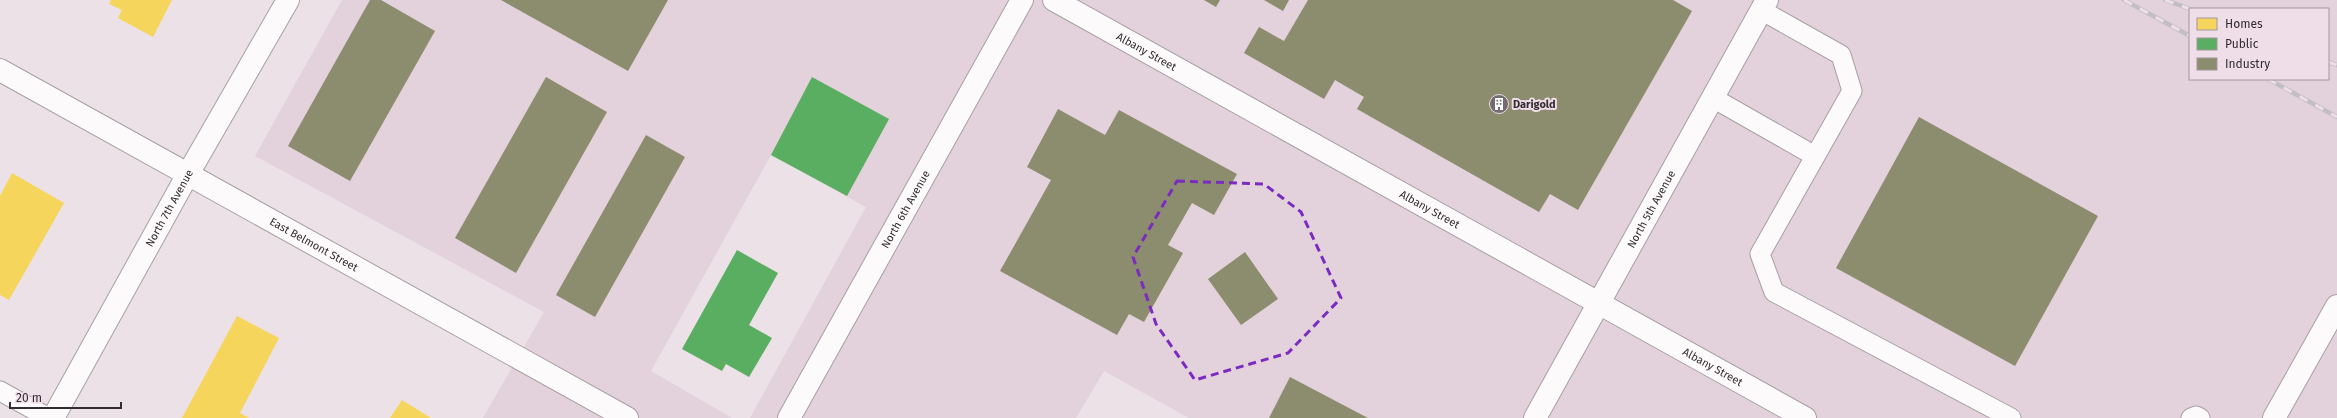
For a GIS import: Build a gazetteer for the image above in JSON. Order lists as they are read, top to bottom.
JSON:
{
  "streets": {
    "street": [
      "Albany Street",
      "North 7th Avenue",
      "North 6th Avenue",
      "North 5th Avenue",
      "East Belmont Street"
    ]
  },
  "crossings": [
    ["Albany Street", "North 5th Avenue"],
    ["North 7th Avenue", "East Belmont Street"]
  ],
  "places": {
    "building": ["Darigold"]
  },
  "legend": ["Homes", "Public", "Industry"],
  "scale_bar": "20 m"
}
